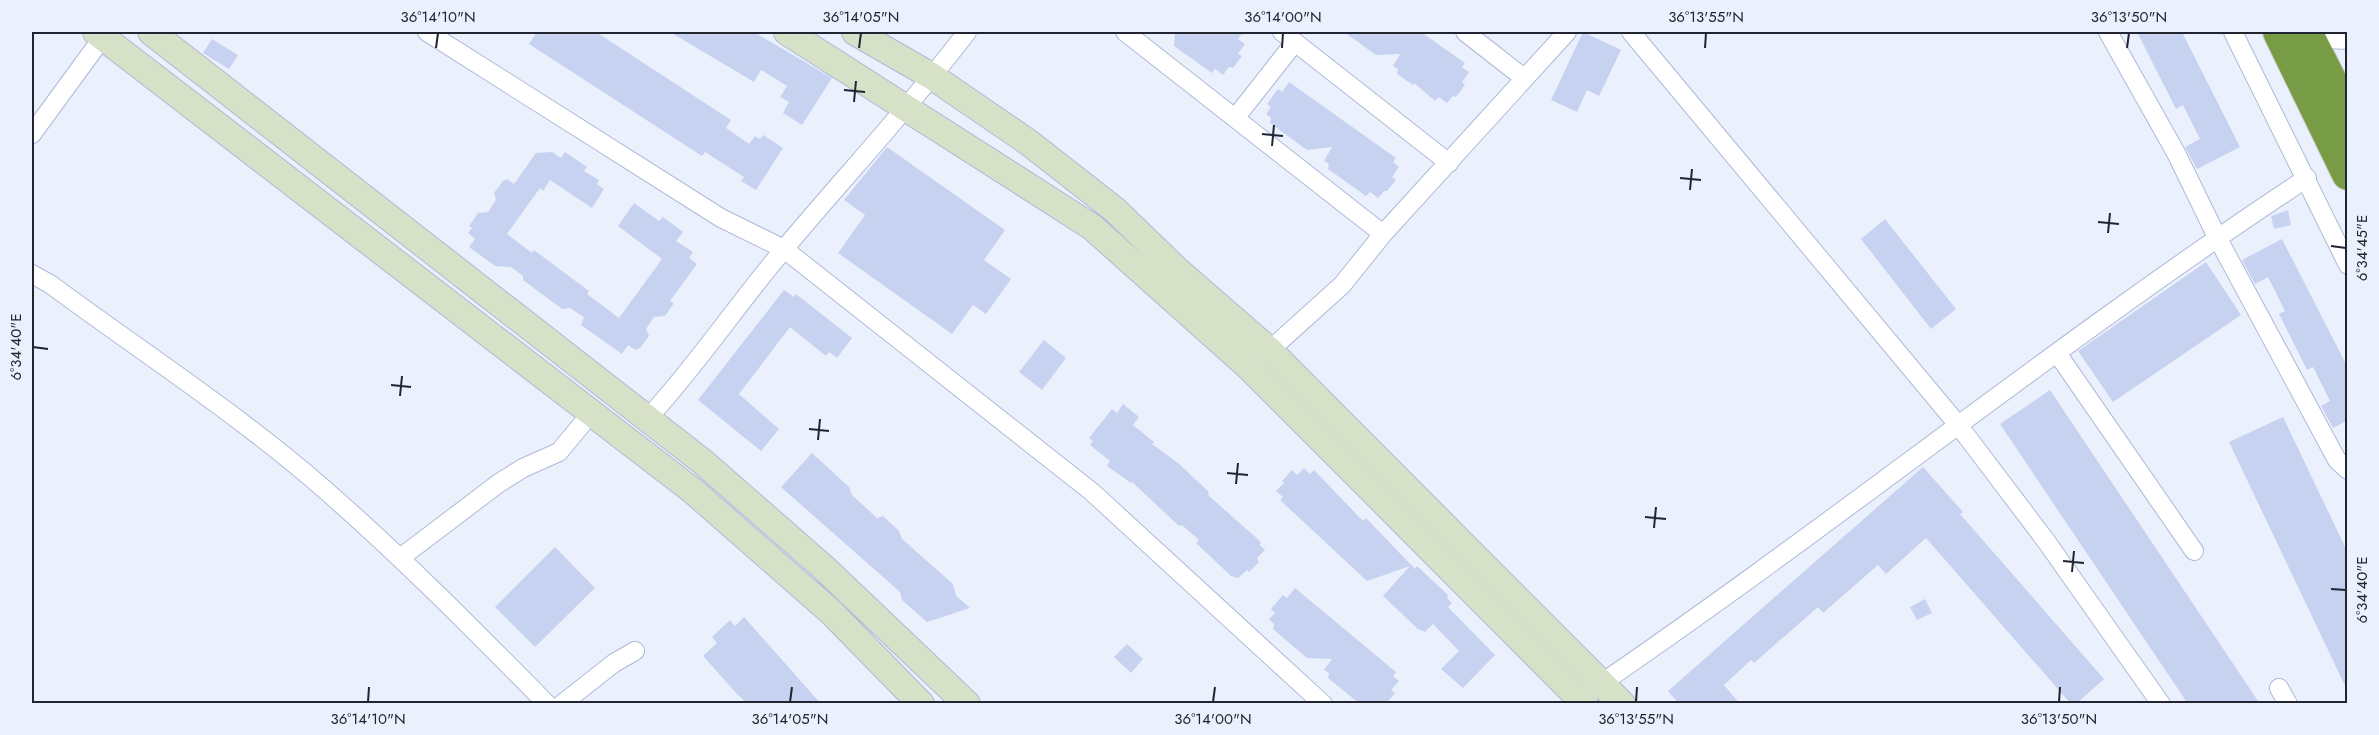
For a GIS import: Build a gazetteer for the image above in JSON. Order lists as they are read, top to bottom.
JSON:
{
  "coordinates": [
    "36°14'10\"N",
    "36°14'05\"N",
    "36°14'00\"N",
    "36°13'55\"N",
    "36°13'50\"N",
    "6°34'45\"E",
    "6°34'40\"E"
  ]
}
